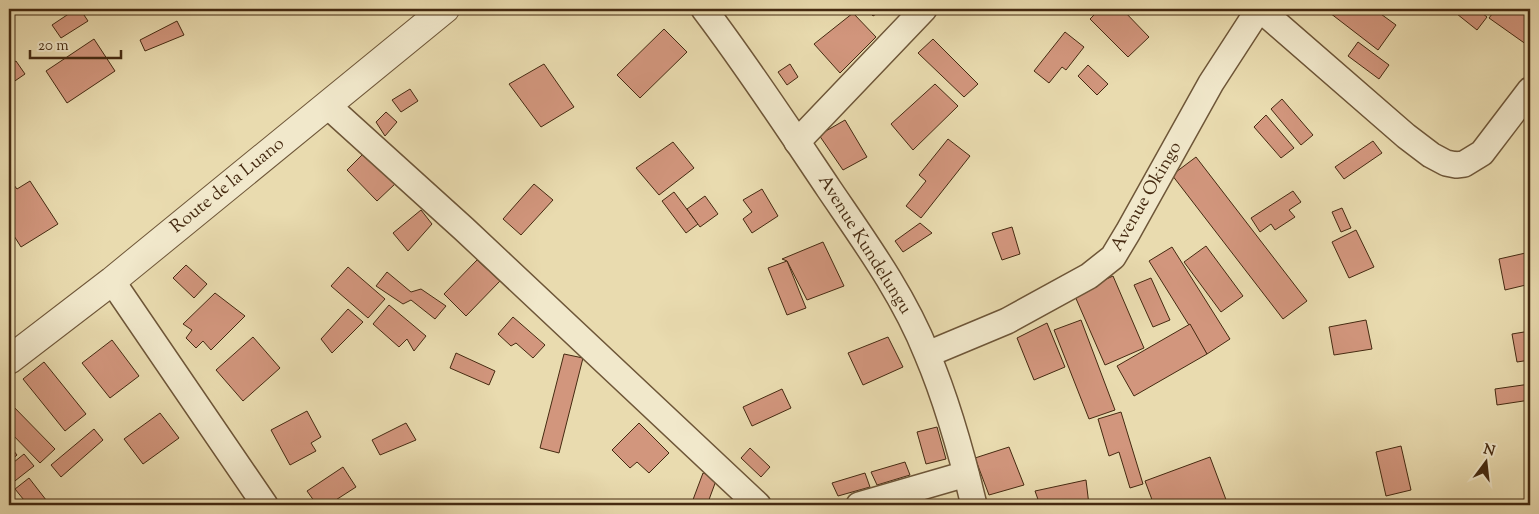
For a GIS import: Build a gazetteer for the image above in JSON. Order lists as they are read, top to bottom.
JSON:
{
  "streets": {
    "street": ["Route de la Luano", "Avenue Okingo", "Avenue Kundelungu"]
  },
  "crossings": [
    ["Avenue Okingo", "Avenue Kundelungu"]
  ],
  "scale_bar": "20 m",
  "north": "top"
}
